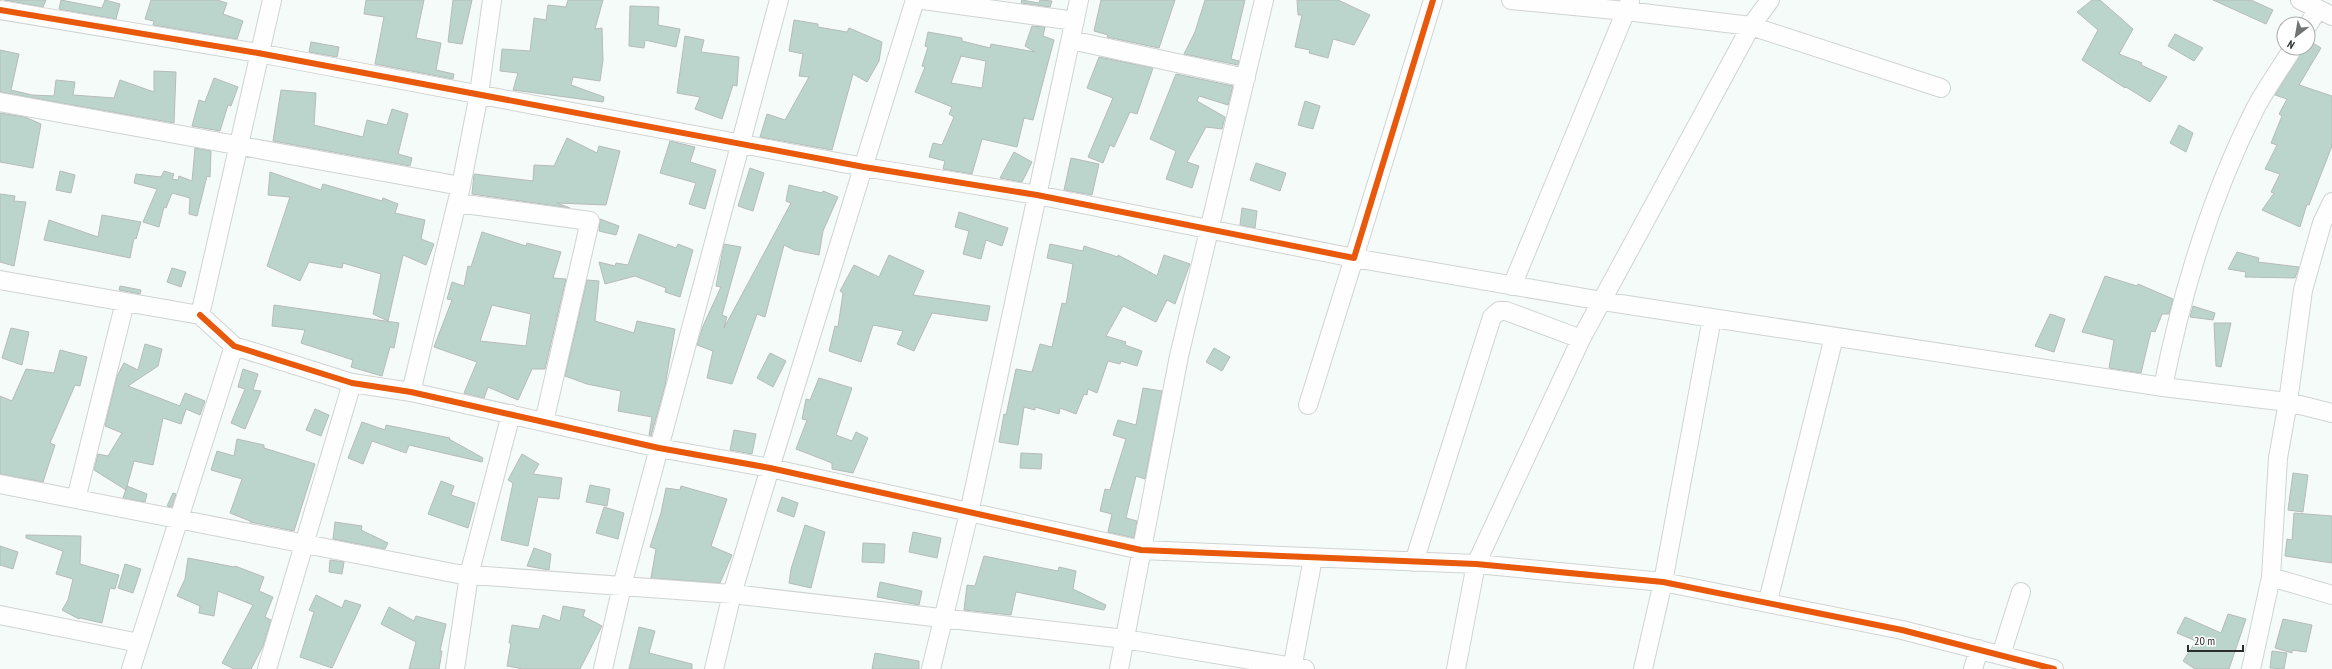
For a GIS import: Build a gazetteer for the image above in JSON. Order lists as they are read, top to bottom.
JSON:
{
  "scale_bar": "20 m",
  "north": "bottom left"
}
